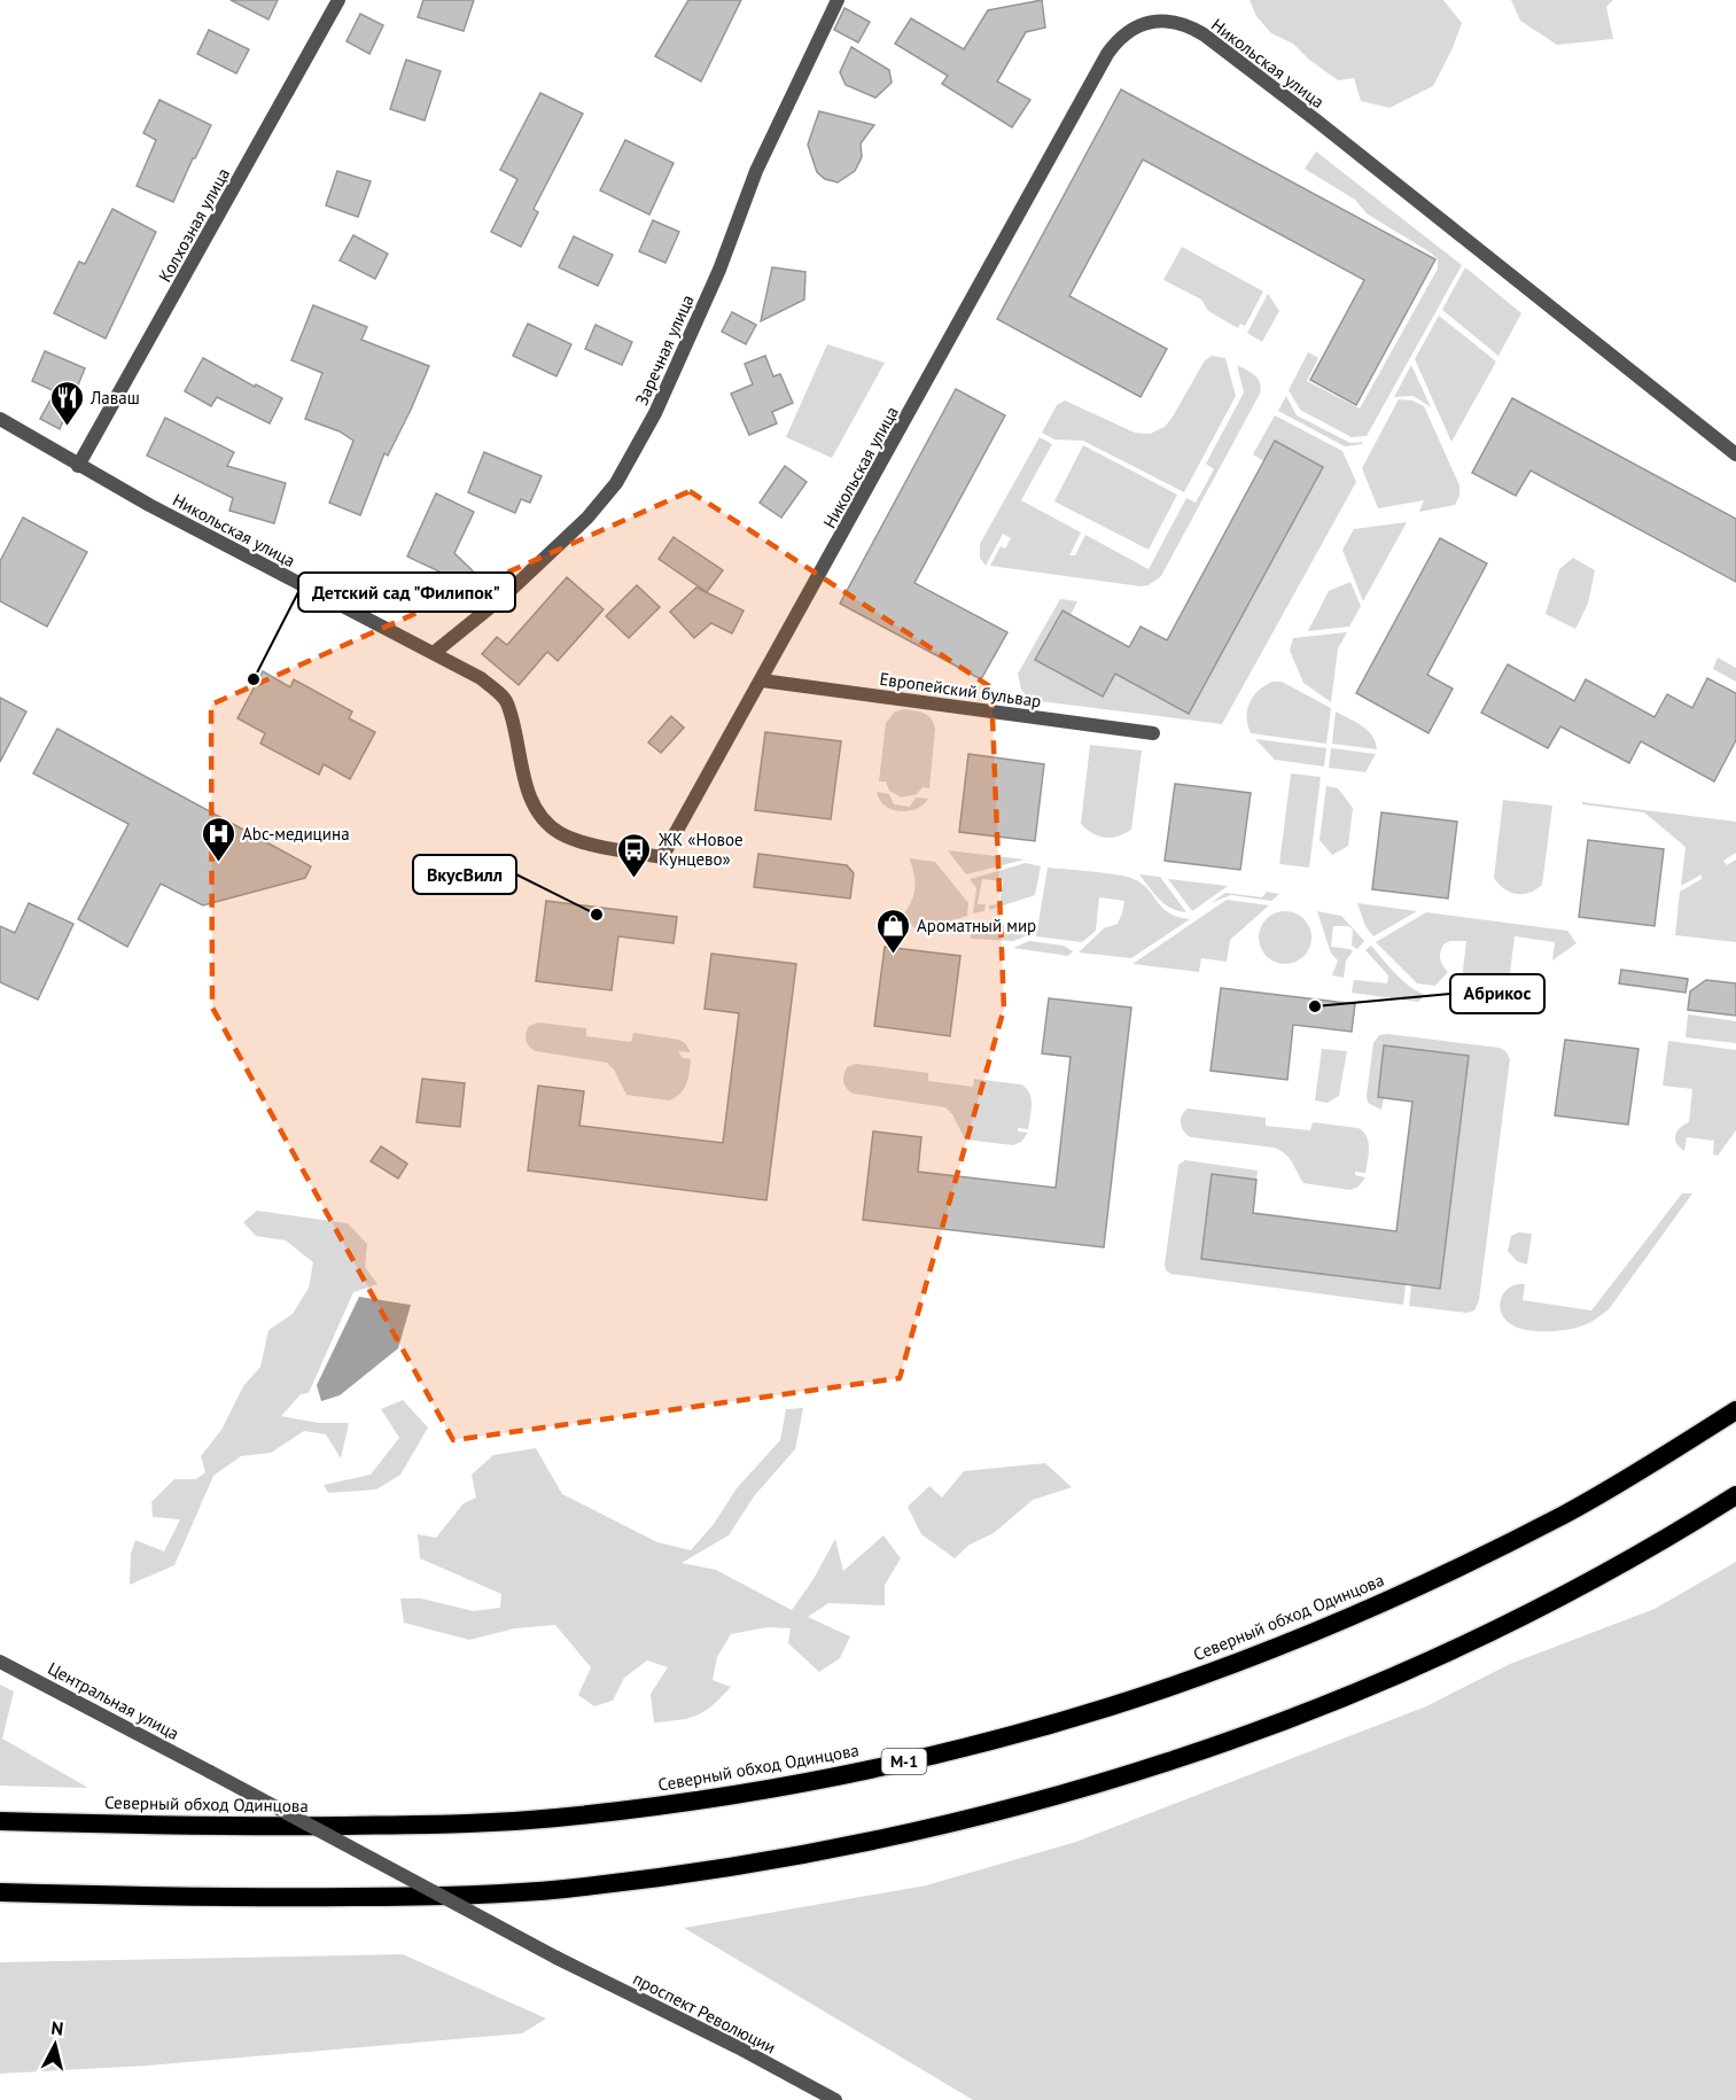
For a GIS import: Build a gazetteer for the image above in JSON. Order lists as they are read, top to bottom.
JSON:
{
  "streets": {
    "highway": ["Северный обход Одинцова", "М-1"],
    "street": [
      "Никольская улица",
      "Колхозная улица",
      "Заречная улица",
      "Европейский бульвар",
      "Центральная улица",
      "проспект Революции"
    ]
  },
  "crossings": [
    ["Никольская улица", "Колхозная улица"],
    ["Никольская улица", "Заречная улица"],
    ["Никольская улица", "Европейский бульвар"],
    ["Центральная улица", "проспект Революции"]
  ],
  "places": {
    "restaurant": ["Лаваш"],
    "other": ["Детский сад \"Филипок\"", "ВкусВилл", "Абрикос"],
    "hospital": ["Abc-медицина"],
    "bus stop": ["ЖК «Новое Кунцево»"],
    "shop": ["Ароматный мир"]
  },
  "north": "top"
}
